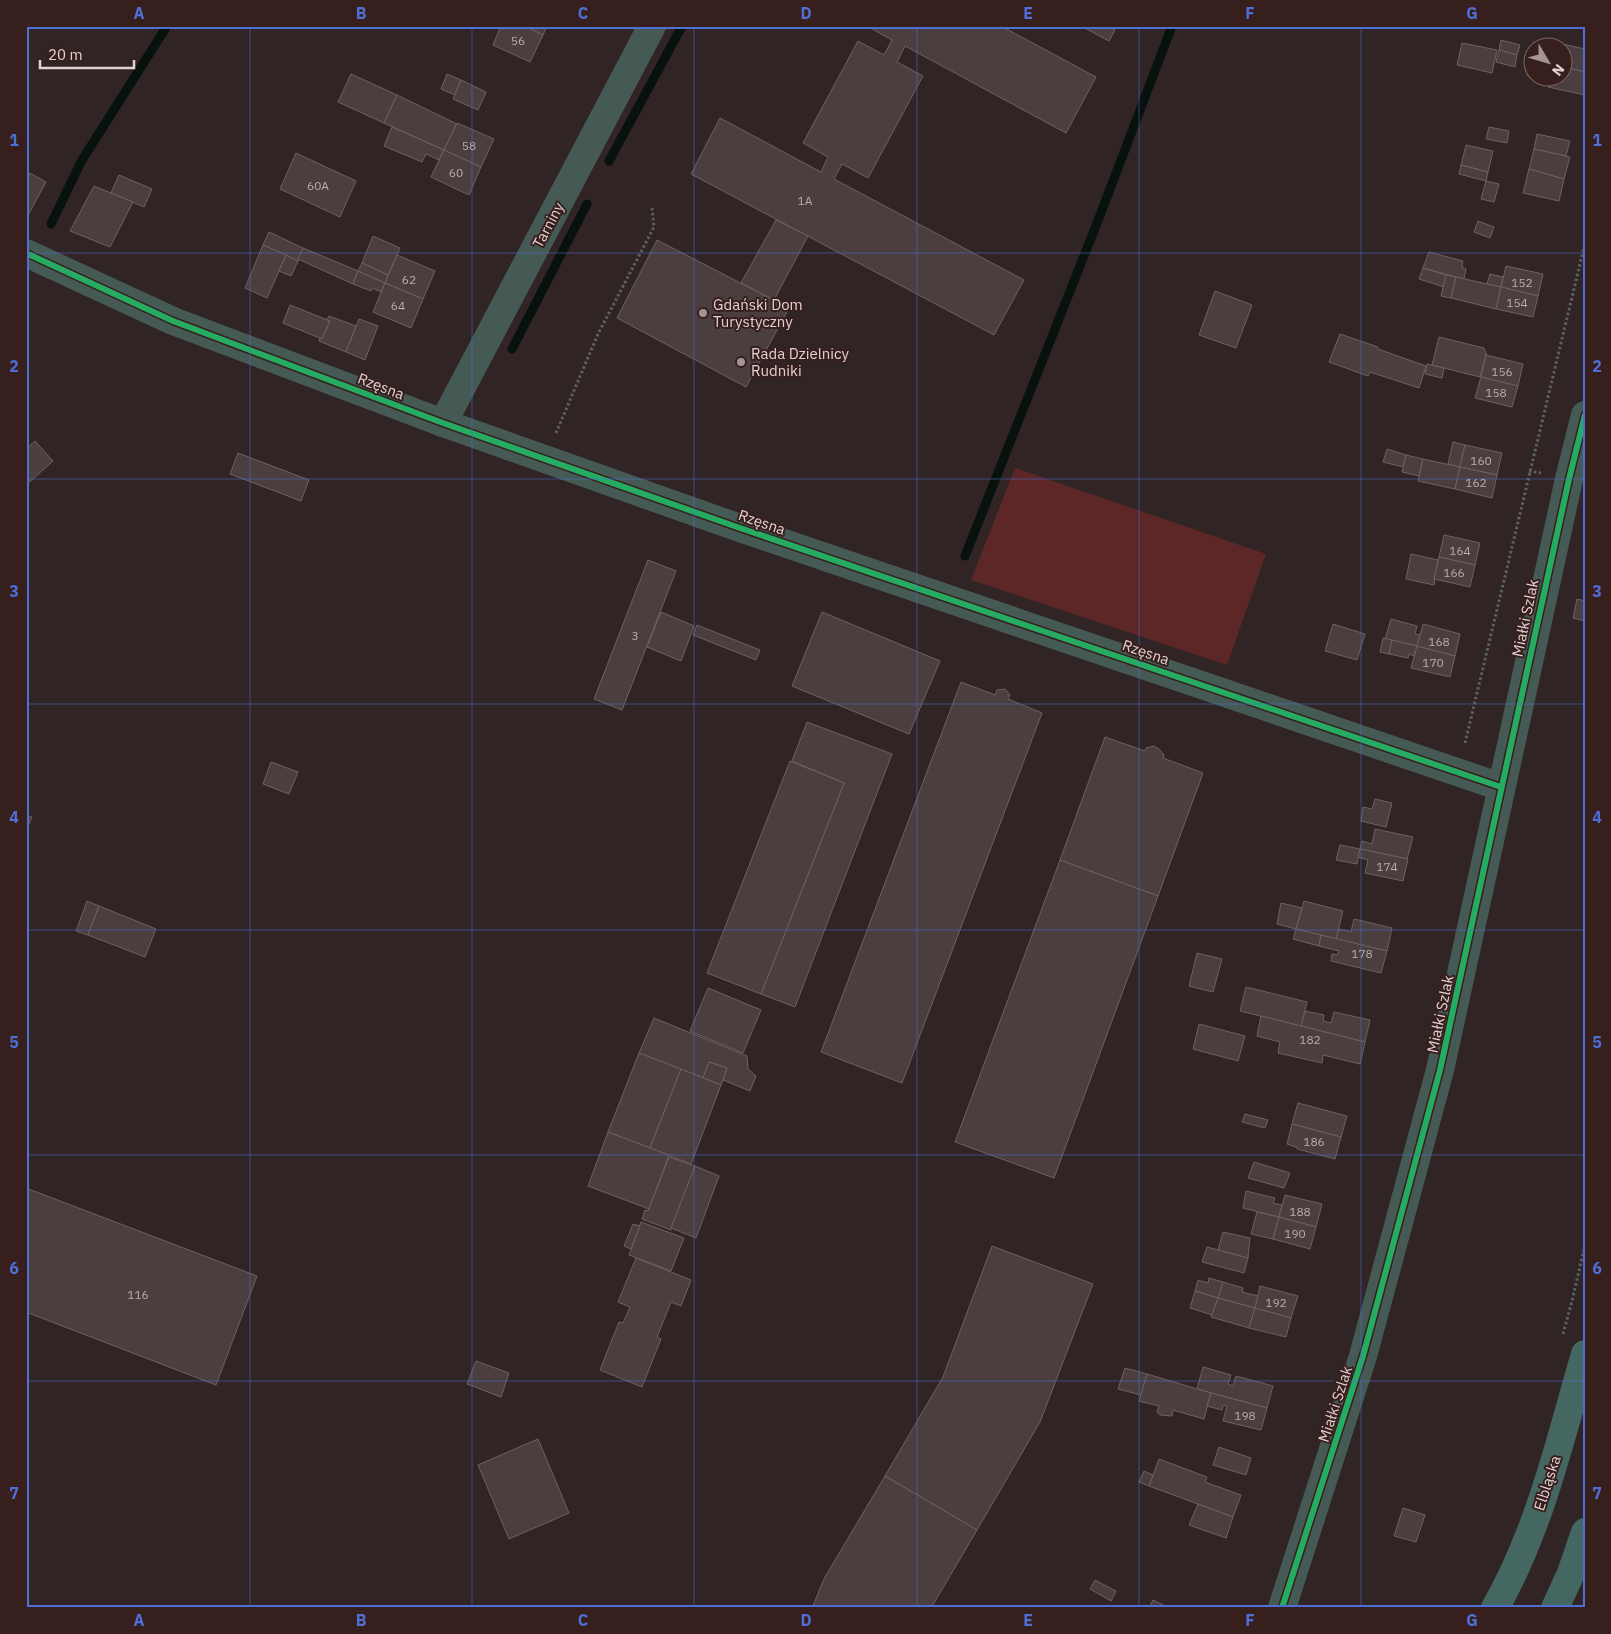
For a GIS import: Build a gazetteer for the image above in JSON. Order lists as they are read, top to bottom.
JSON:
{
  "streets": {
    "main road": ["Elbląska"],
    "street": ["Tarniny", "Rzęsna", "Miałki Szlak"]
  },
  "crossings": [
    ["Tarniny", "Rzęsna"],
    ["Rzęsna", "Miałki Szlak"]
  ],
  "places": ["Gdański Dom Turystyczny", "Rada Dzielnicy Rudniki"],
  "house_numbers": [
    "56",
    "58",
    "60",
    "60A",
    "1A",
    "62",
    "152",
    "154",
    "64",
    "156",
    "158",
    "160",
    "162",
    "164",
    "166",
    "3",
    "168",
    "170",
    "174",
    "178",
    "182",
    "186",
    "188",
    "190",
    "116",
    "192",
    "198"
  ],
  "scale_bar": "20 m",
  "north": "bottom right",
  "grid": {
    "columns": [
      "A",
      "B",
      "C",
      "D",
      "E",
      "F",
      "G"
    ],
    "rows": [
      "1",
      "2",
      "3",
      "4",
      "5",
      "6",
      "7"
    ]
  }
}
